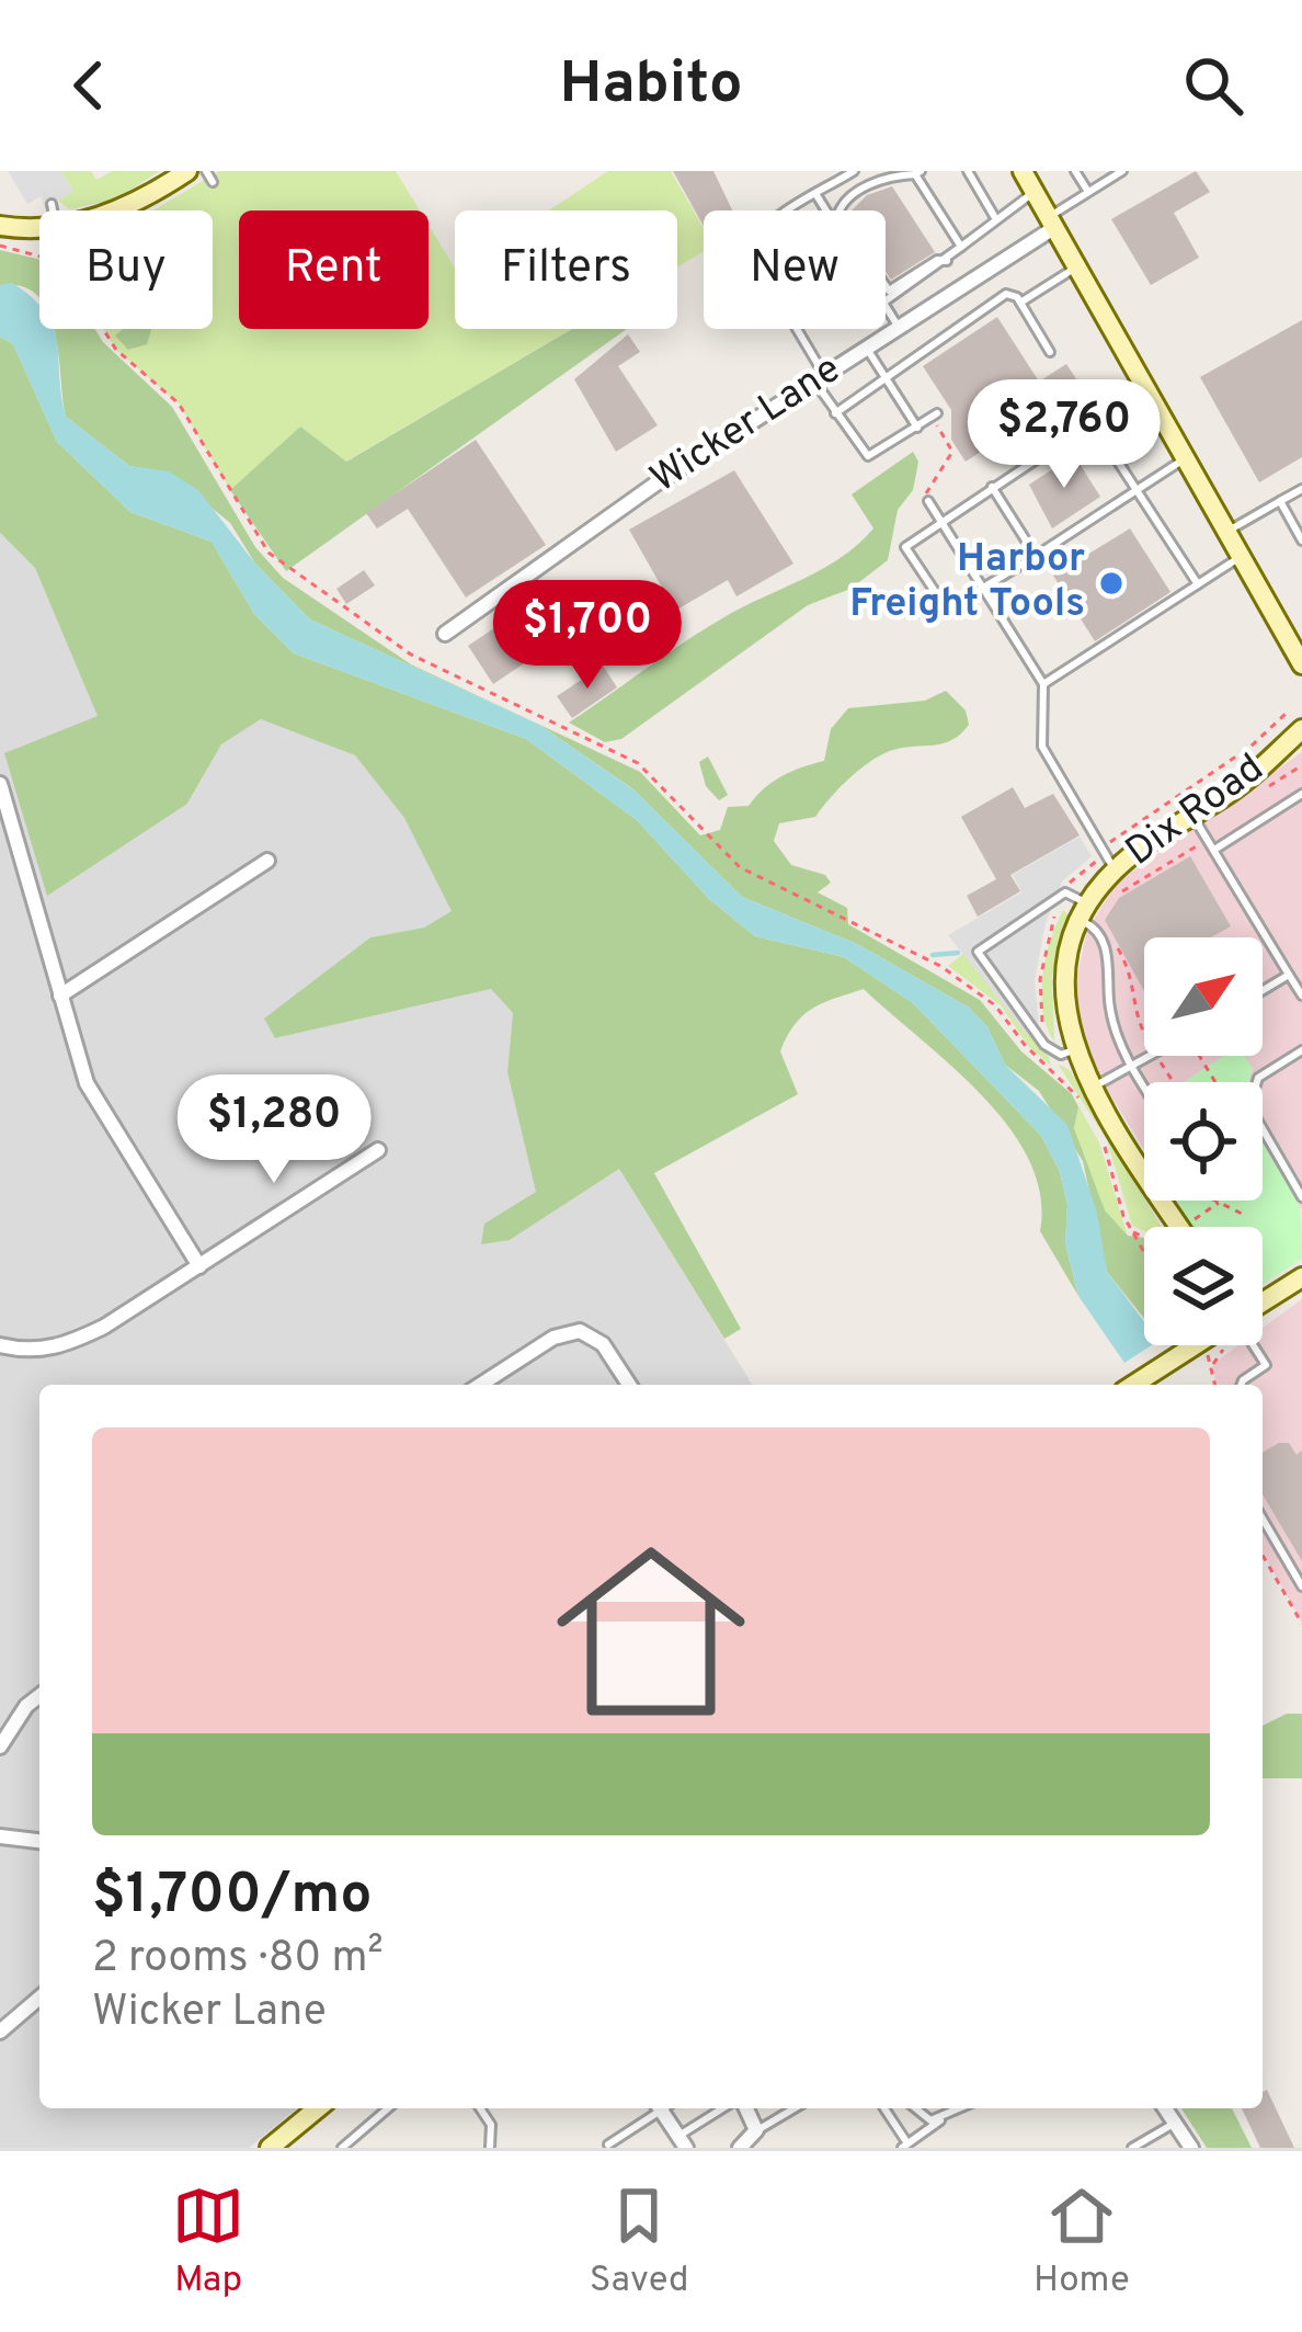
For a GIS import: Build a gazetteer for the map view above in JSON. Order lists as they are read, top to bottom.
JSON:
{
  "streets": {
    "main road": ["Dix Road"],
    "street": ["Wicker Lane"]
  },
  "places": ["Harbor Freight Tools"],
  "north": "top right",
  "page": {
    "header": "Habito",
    "chip": [
      "Buy",
      "Rent",
      "Filters",
      "New"
    ],
    "price": ["$2,760", "$1,700", "$1,280"],
    "list": [
      {
        "name": "$1,700/mo",
        "note": "2 rooms · 80 m² · Wicker Lane"
      }
    ],
    "tabs": ["Map", "Saved", "Home"]
  }
}
